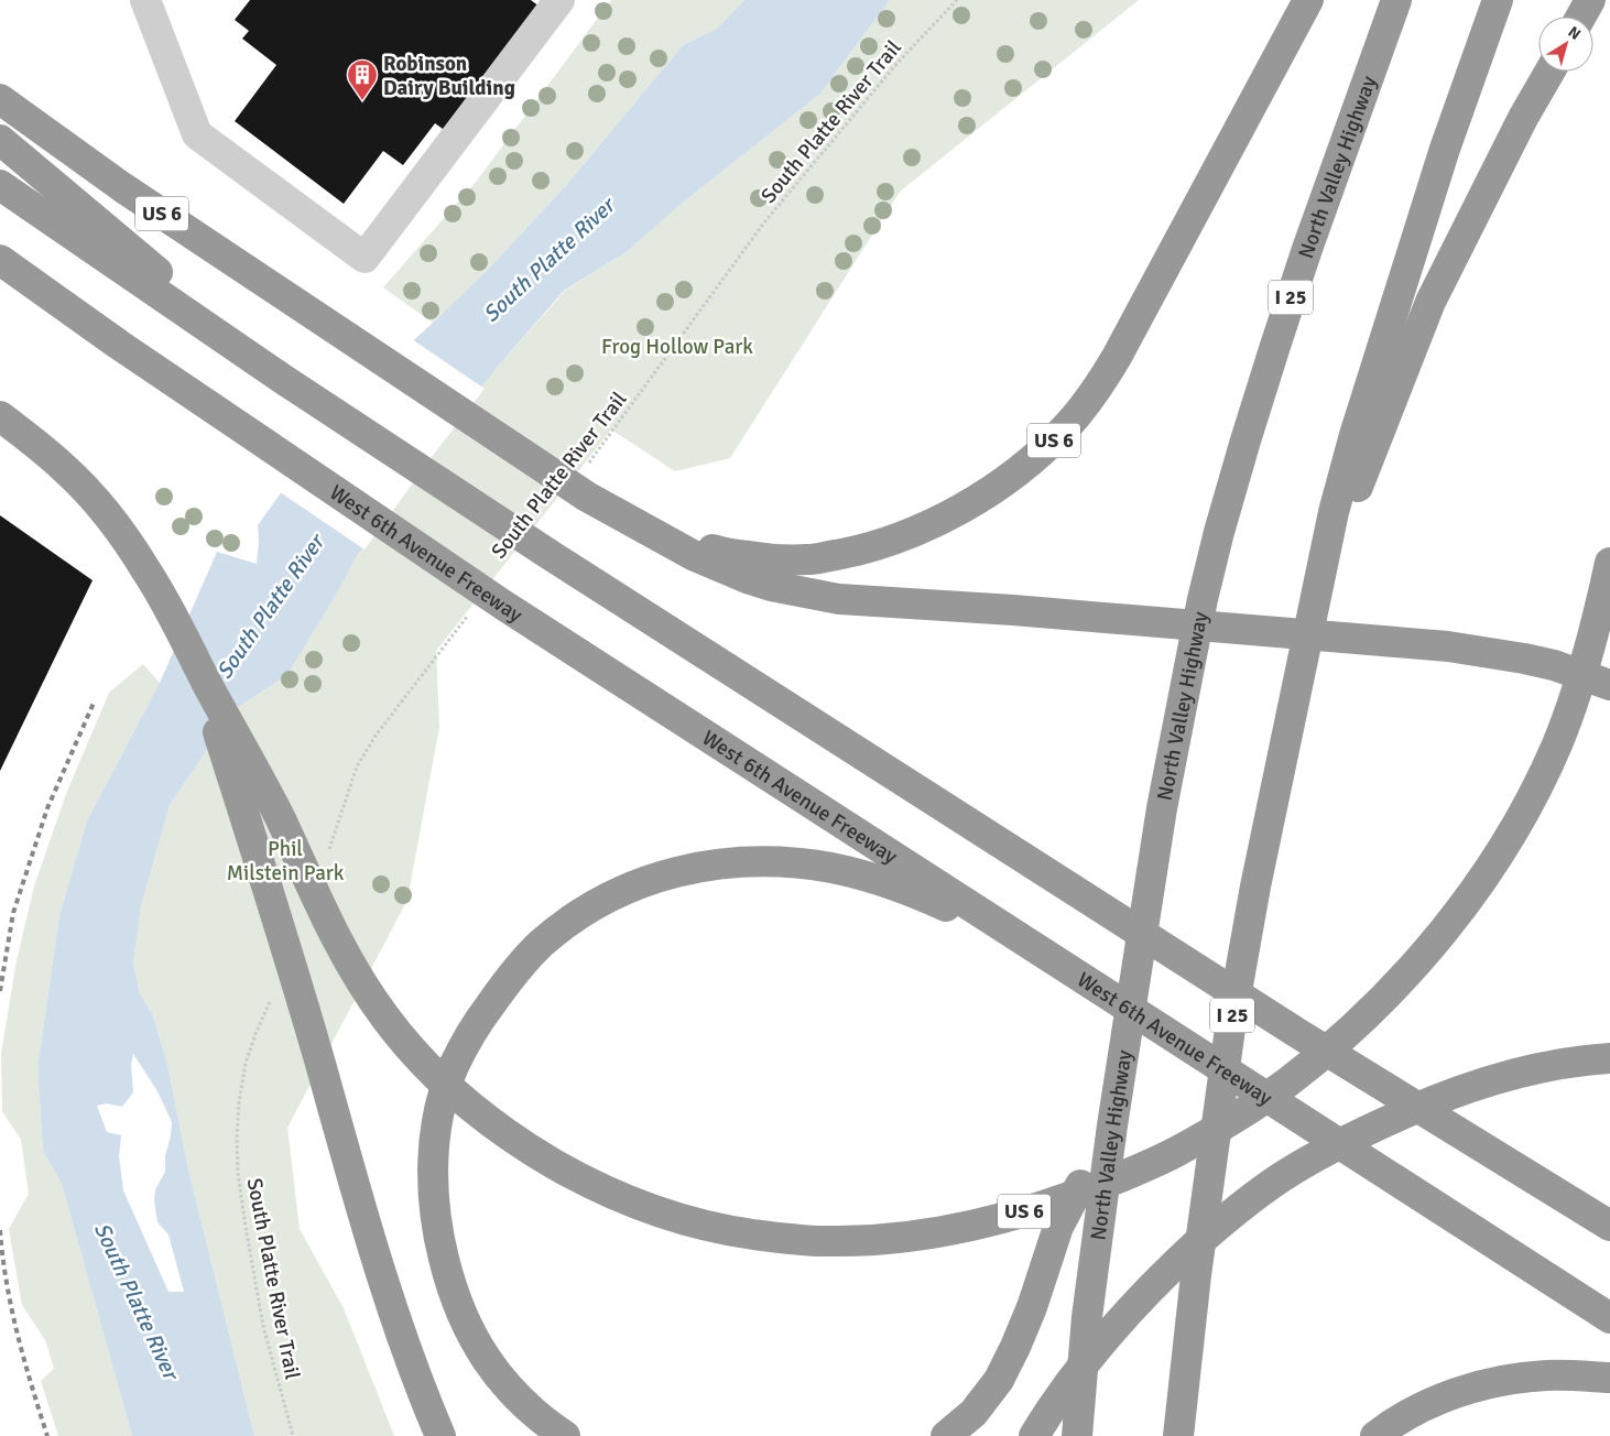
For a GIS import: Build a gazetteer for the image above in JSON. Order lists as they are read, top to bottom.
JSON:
{
  "streets": {
    "highway": [
      "North Valley Highway",
      "US 6",
      "I 25",
      "West 6th Avenue Freeway"
    ],
    "path": ["South Platte River Trail"]
  },
  "water": ["South Platte River"],
  "parks": ["Frog Hollow Park", "Phil Milstein Park"],
  "places": {
    "building": ["Robinson Dairy Building"]
  },
  "north": "top right"
}
